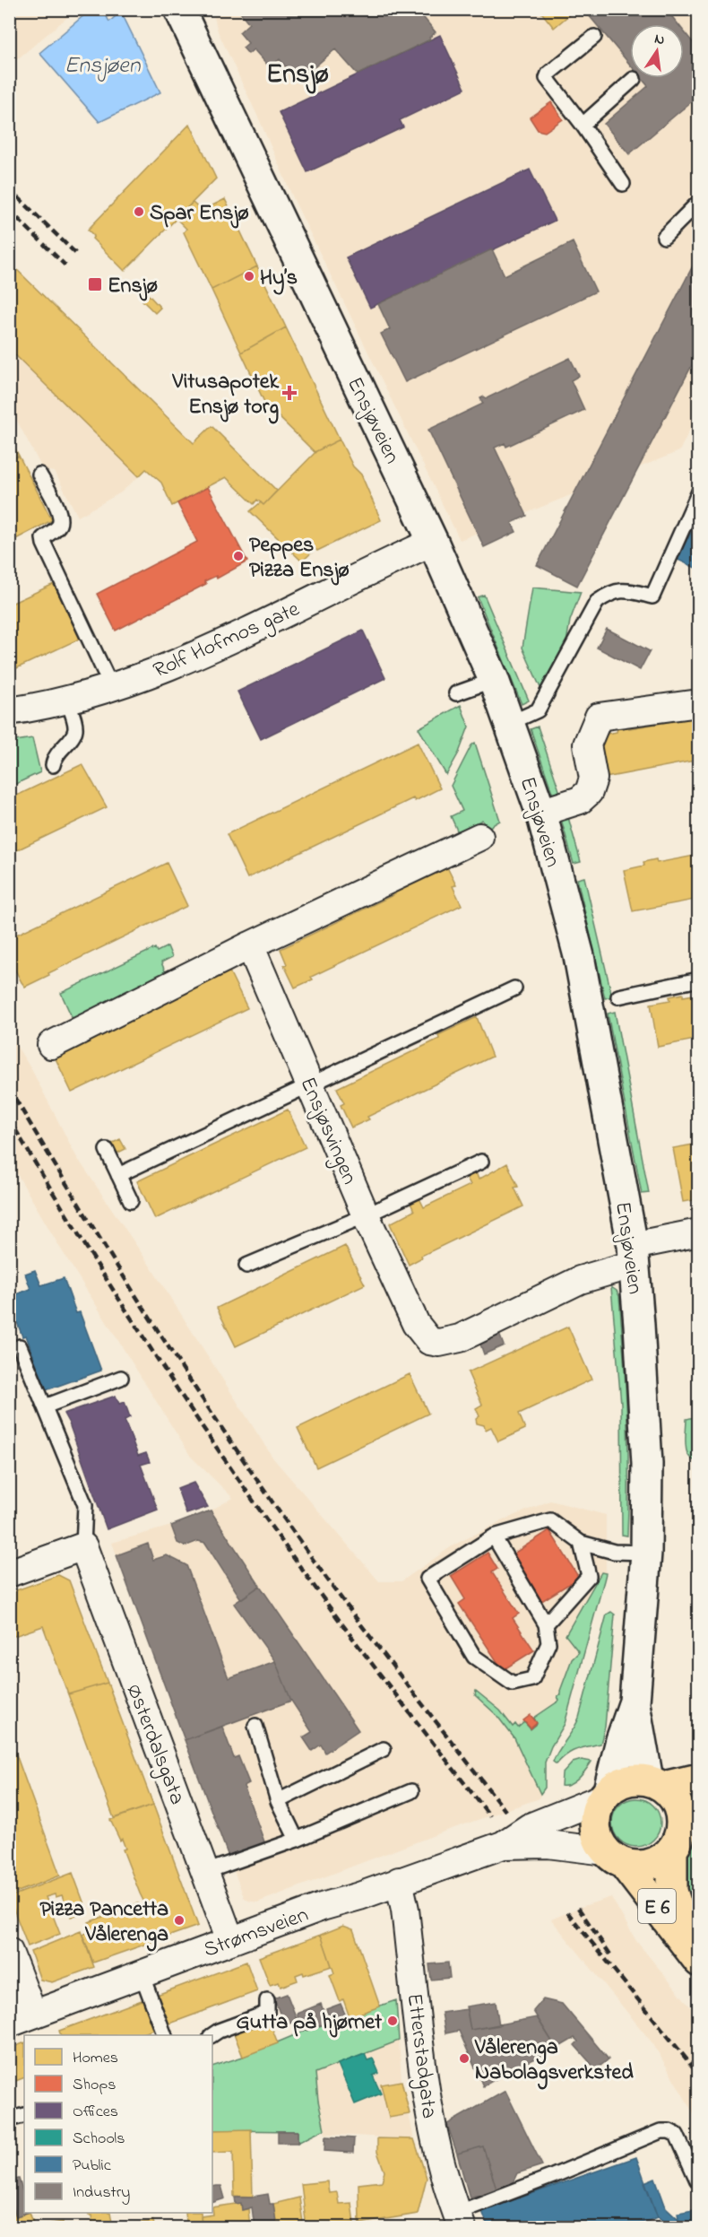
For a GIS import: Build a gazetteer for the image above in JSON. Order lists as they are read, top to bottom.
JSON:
{
  "streets": {
    "highway": ["E 6", "Strømsveien"],
    "main road": ["Ensjøveien"],
    "street": [
      "Rolf Hofmos gate",
      "Ensjøsvingen",
      "Østerdalsgata",
      "Etterstadgata"
    ]
  },
  "crossings": [
    ["Ensjøveien", "Rolf Hofmos gate"],
    ["Ensjøveien", "Ensjøsvingen"],
    ["Ensjøveien", "E 6"],
    ["Ensjøveien", "Strømsveien"],
    ["Østerdalsgata", "Strømsveien"],
    ["E 6", "Strømsveien"],
    ["Strømsveien", "Etterstadgata"]
  ],
  "districts": ["Ensjø"],
  "water": ["Ensjøen"],
  "places": {
    "other": [
      "Spar Ensjø",
      "Hy’s",
      "Peppes Pizza Ensjø",
      "Pizza Pancetta Vålerenga",
      "Gutta på hjørnet",
      "Vålerenga Nabolagsverksted"
    ],
    "transit": ["Ensjø"],
    "health": ["Vitusapotek Ensjø torg"]
  },
  "legend": [
    "Homes",
    "Shops",
    "Offices",
    "Schools",
    "Public",
    "Industry"
  ],
  "north": "top"
}
